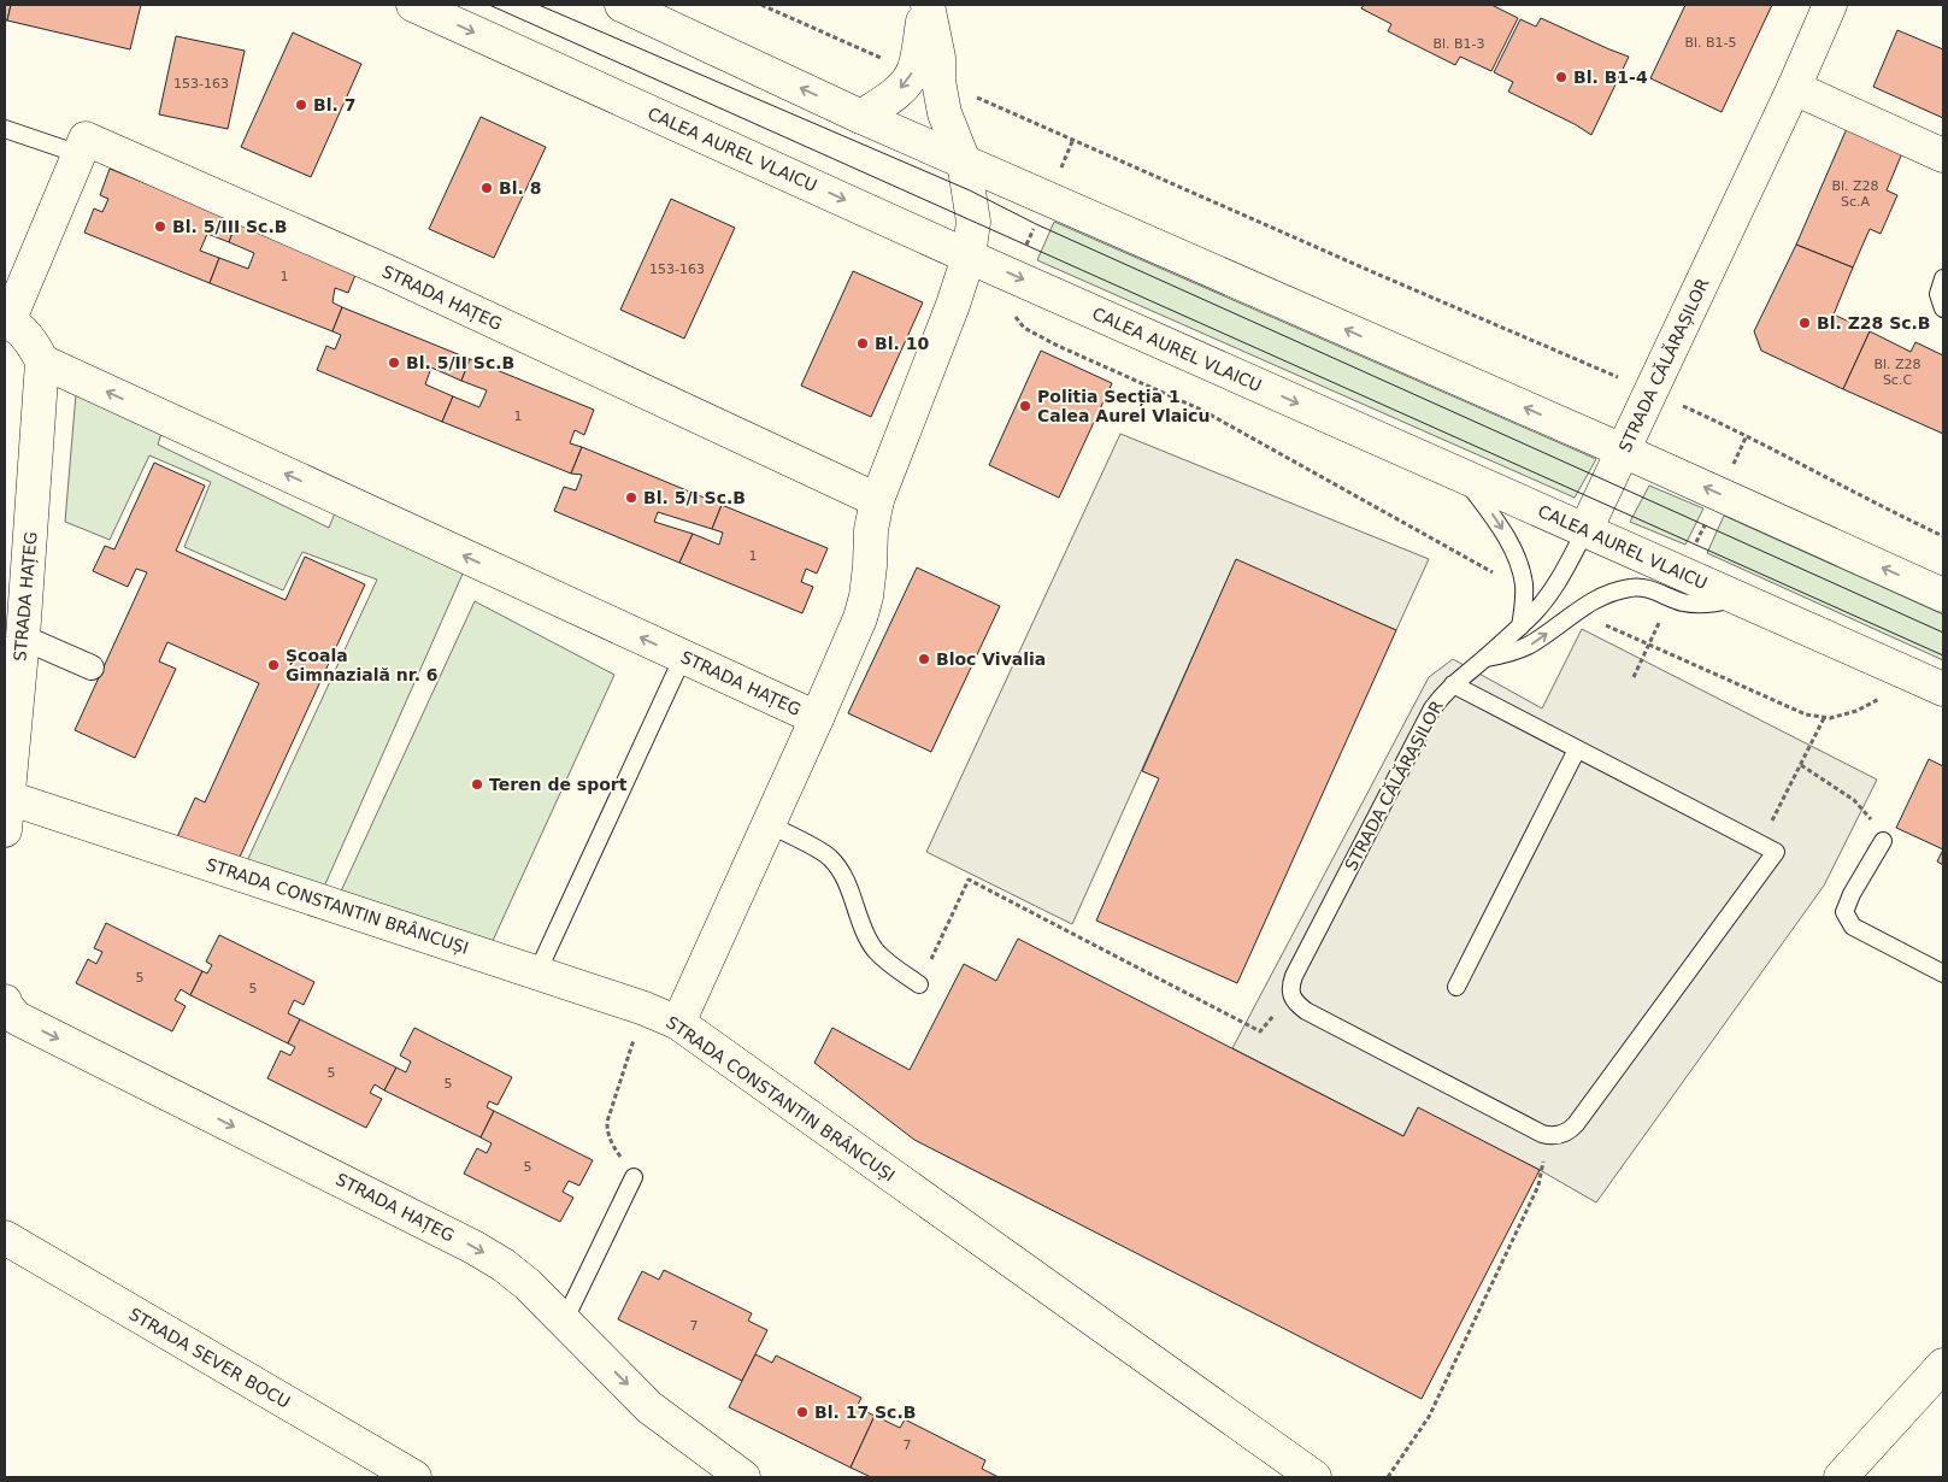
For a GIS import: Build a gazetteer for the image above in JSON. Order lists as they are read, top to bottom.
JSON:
{
  "streets": {
    "street": [
      "CALEA AUREL VLAICU",
      "STRADA HAȚEG",
      "STRADA CĂLĂRAȘILOR",
      "STRADA CONSTANTIN BRÂNCUȘI",
      "STRADA SEVER BOCU"
    ]
  },
  "crossings": [
    ["CALEA AUREL VLAICU", "STRADA HAȚEG"],
    ["CALEA AUREL VLAICU", "STRADA CĂLĂRAȘILOR"],
    ["STRADA HAȚEG", "STRADA CONSTANTIN BRÂNCUȘI"]
  ],
  "places": [
    "Bl. B1-4",
    "Bl. 7",
    "Bl. 8",
    "Bl. 5/III Sc.B",
    "Bl. Z28 Sc.B",
    "Bl. 10",
    "Bl. 5/II Sc.B",
    "Politia Secția 1 Calea Aurel Vlaicu",
    "Bl. 5/I Sc.B",
    "Bloc Vivalia",
    "Școala Gimnazială nr. 6",
    "Teren de sport",
    "Bl. 17 Sc.B"
  ],
  "house_numbers": [
    "Bl. B1-5",
    "Bl. B1-3",
    "153-163",
    "Bl. Z28 Sc.A",
    "153-163",
    "1",
    "Bl. Z28 Sc.C",
    "1",
    "1",
    "5",
    "5",
    "5",
    "5",
    "5",
    "7",
    "7"
  ]
}
